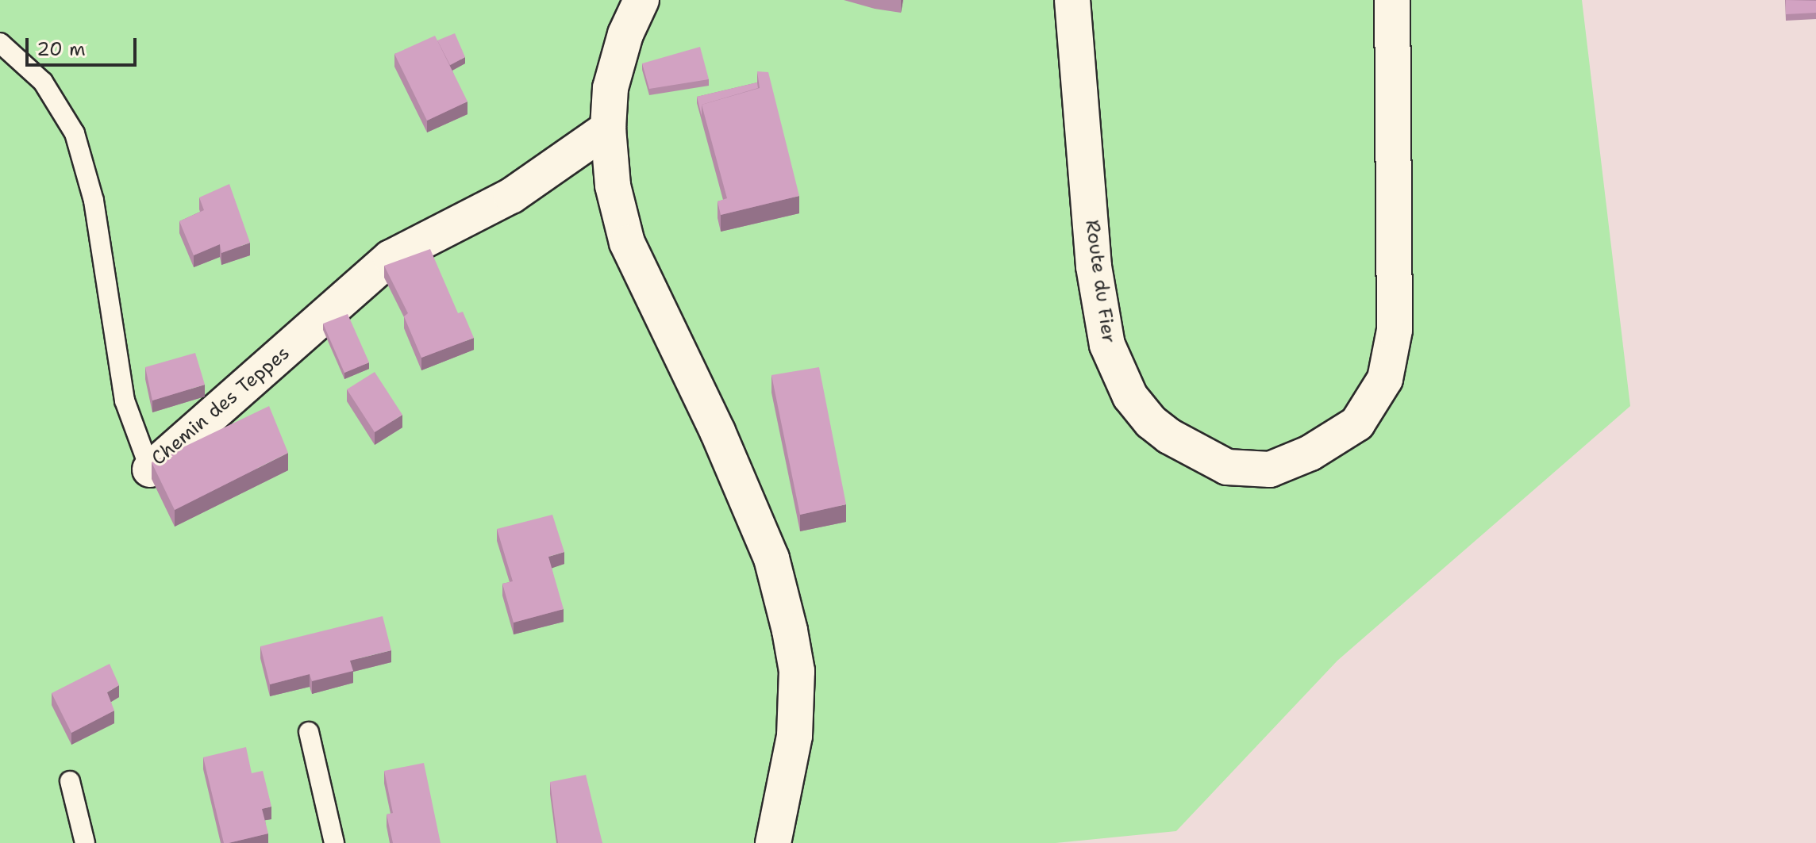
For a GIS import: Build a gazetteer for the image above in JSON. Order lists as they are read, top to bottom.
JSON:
{
  "streets": {
    "main road": ["Route du Fier", "Chemin des Teppes"]
  },
  "scale_bar": "20 m"
}
